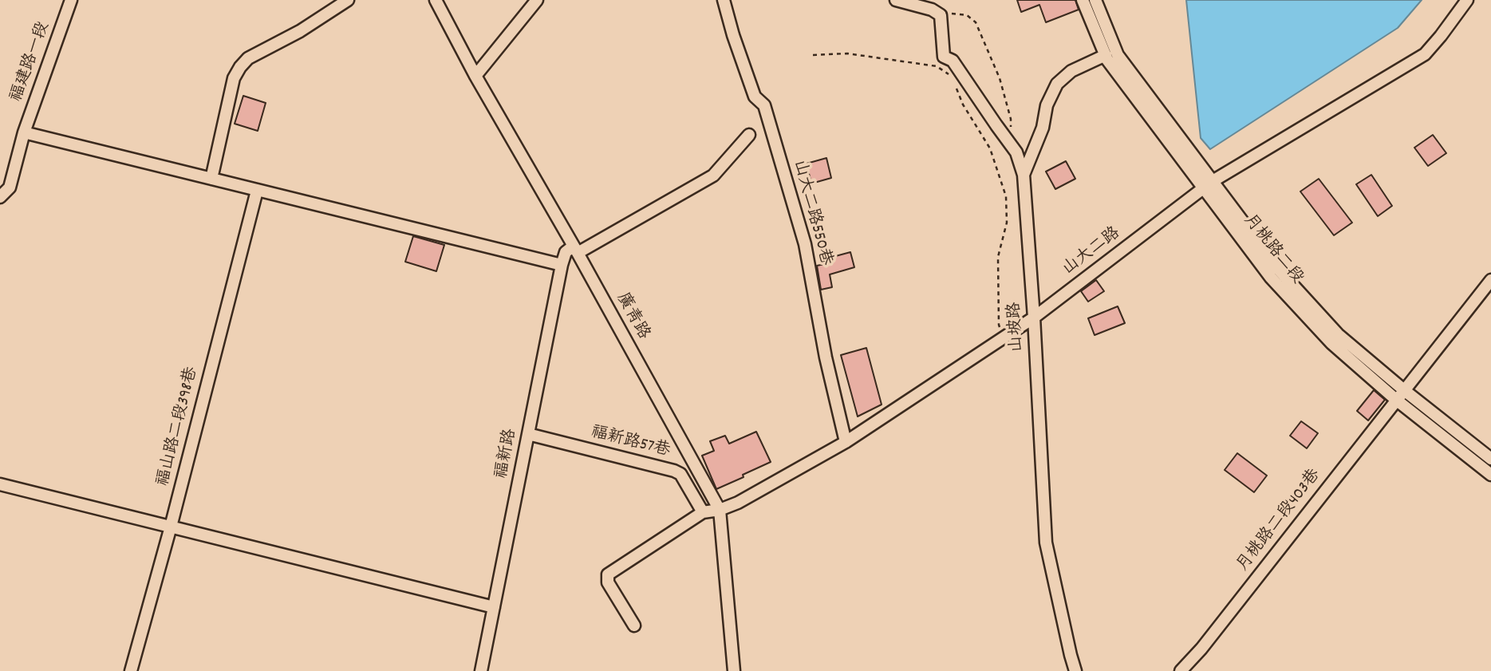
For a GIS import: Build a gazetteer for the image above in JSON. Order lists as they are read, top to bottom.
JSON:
{
  "streets": {
    "street": [
      "福建路一段",
      "山大二路550巷",
      "月桃路二段",
      "山大二路",
      "廣青路",
      "山坡路",
      "福山路二段398巷",
      "福新路57巷",
      "福新路",
      "月桃路二段403巷"
    ]
  },
  "crossings": [
    ["山大二路550巷", "山大二路"],
    ["月桃路二段", "山大二路"],
    ["月桃路二段", "月桃路二段403巷"],
    ["山大二路", "廣青路"],
    ["山大二路", "山坡路"],
    ["山大二路", "福新路57巷"],
    ["廣青路", "福新路"],
    ["福新路57巷", "福新路"]
  ]
}
